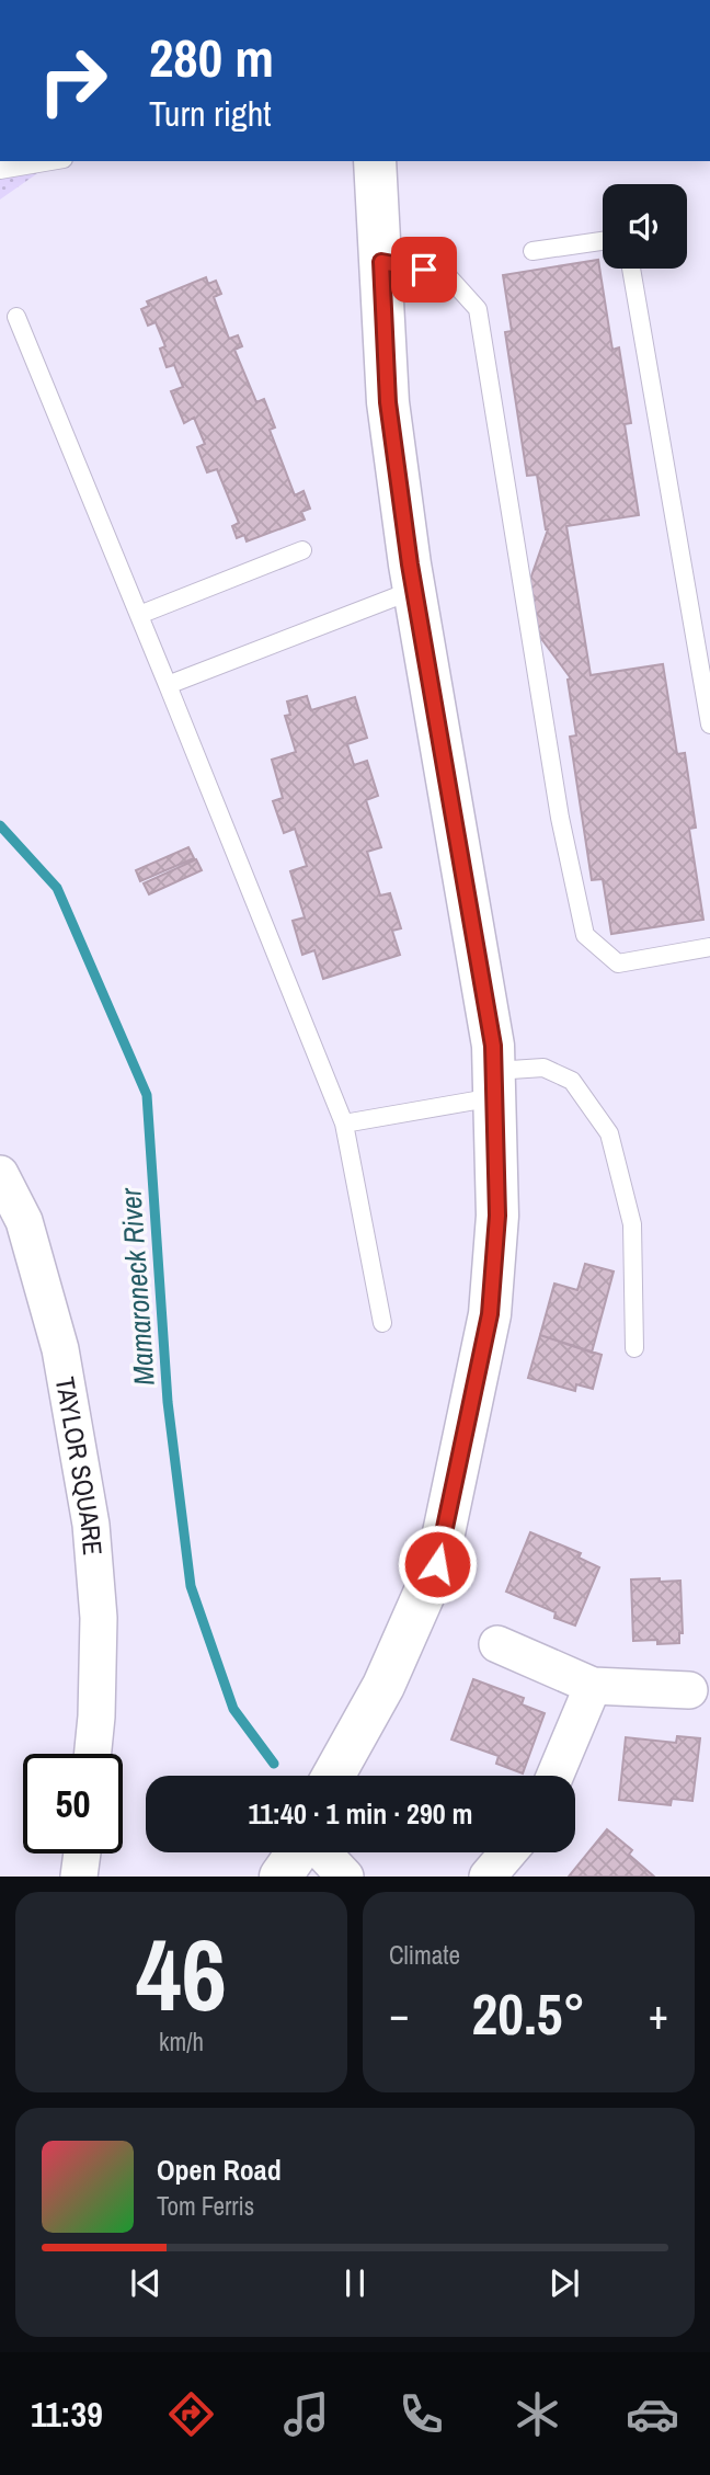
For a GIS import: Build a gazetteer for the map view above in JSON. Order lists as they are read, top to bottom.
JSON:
{
  "streets": {
    "street": ["TAYLOR SQUARE"]
  },
  "water": ["Mamaroneck River"],
  "page": {
    "turn": ["280 m", "Turn right"],
    "limit": "50",
    "trip": "11:40 · 1 min · 290 m",
    "tile": [
      ["46", "km/h"],
      "Climate"
    ],
    "heat": ["−", "20.5°", "+"],
    "song": ["Open Road", "Tom Ferris"],
    "tabs": "11:39"
  }
}
